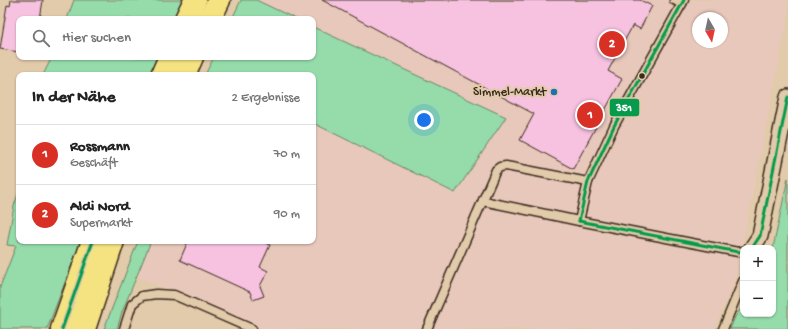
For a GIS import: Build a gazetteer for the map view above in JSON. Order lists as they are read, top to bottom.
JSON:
{
  "places": ["Simmel-Markt"],
  "lines": ["transit line 351"],
  "north": "bottom",
  "page": {
    "search": "Hier suchen",
    "pins": ["2", "1"],
    "heading": ["In der Nähe", "2 Ergebnisse"],
    "list": [
      {
        "mark": "1",
        "name": "Rossmann",
        "note": "Geschäft",
        "value": "70 m"
      },
      {
        "mark": "2",
        "name": "Aldi Nord",
        "note": "Supermarkt",
        "value": "90 m"
      }
    ],
    "map_buttons": ["+", "−"]
  }
}
